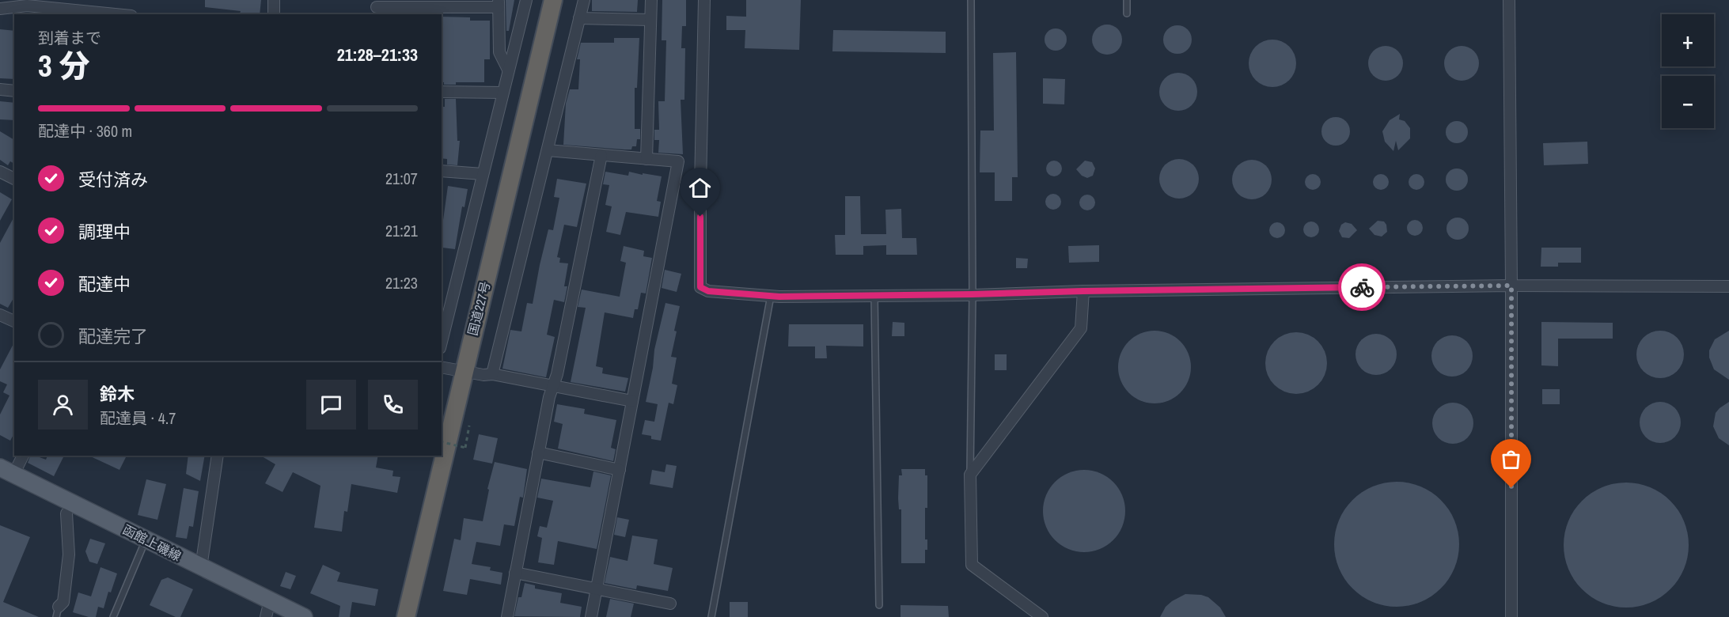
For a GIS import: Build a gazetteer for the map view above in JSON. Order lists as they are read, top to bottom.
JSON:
{
  "streets": {
    "highway": ["国道227号"],
    "main road": ["函館上磯線"]
  },
  "page": {
    "map_buttons": ["+", "−"],
    "heading": ["3 分", "到着まで", "21:28–21:33"],
    "panel": ["鈴木", "配達員 · 4.7"],
    "bar": "配達中 · 360 m",
    "list": [
      ["受付済み", "21:07"],
      ["調理中", "21:21"],
      ["配達中", "21:23"],
      "配達完了"
    ]
  }
}
